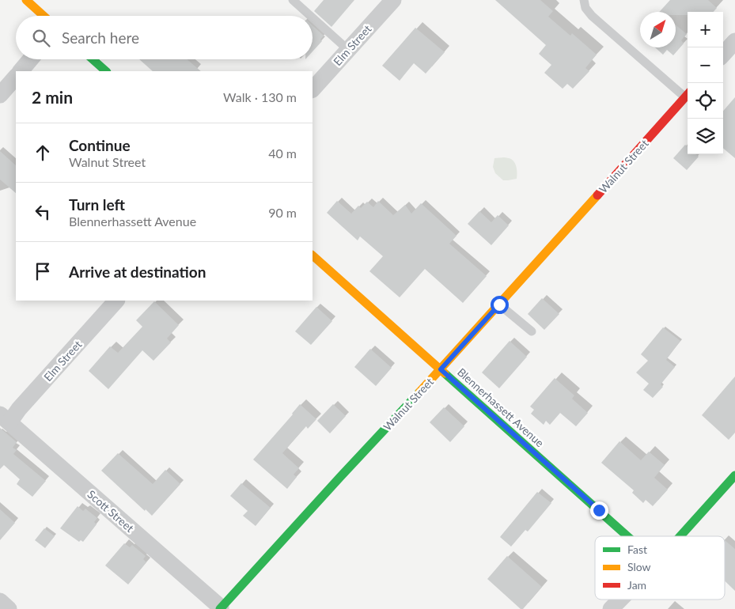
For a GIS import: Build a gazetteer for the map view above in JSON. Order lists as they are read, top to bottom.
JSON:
{
  "streets": {
    "street": [
      "Elm Street",
      "Walnut Street",
      "Blennerhassett Avenue",
      "Scott Street"
    ]
  },
  "crossings": [
    ["Elm Street", "Scott Street"],
    ["Walnut Street", "Blennerhassett Avenue"],
    ["Walnut Street", "Scott Street"]
  ],
  "legend": ["Fast", "Slow", "Jam"],
  "north": "top right",
  "page": {
    "map_buttons": ["+", "−"],
    "search": "Search here",
    "heading": ["2 min", "Walk · 130 m"],
    "list": [
      ["Continue", "Walnut Street", "40 m"],
      ["Turn left", "Blennerhassett Avenue", "90 m"],
      "Arrive at destination"
    ]
  }
}
